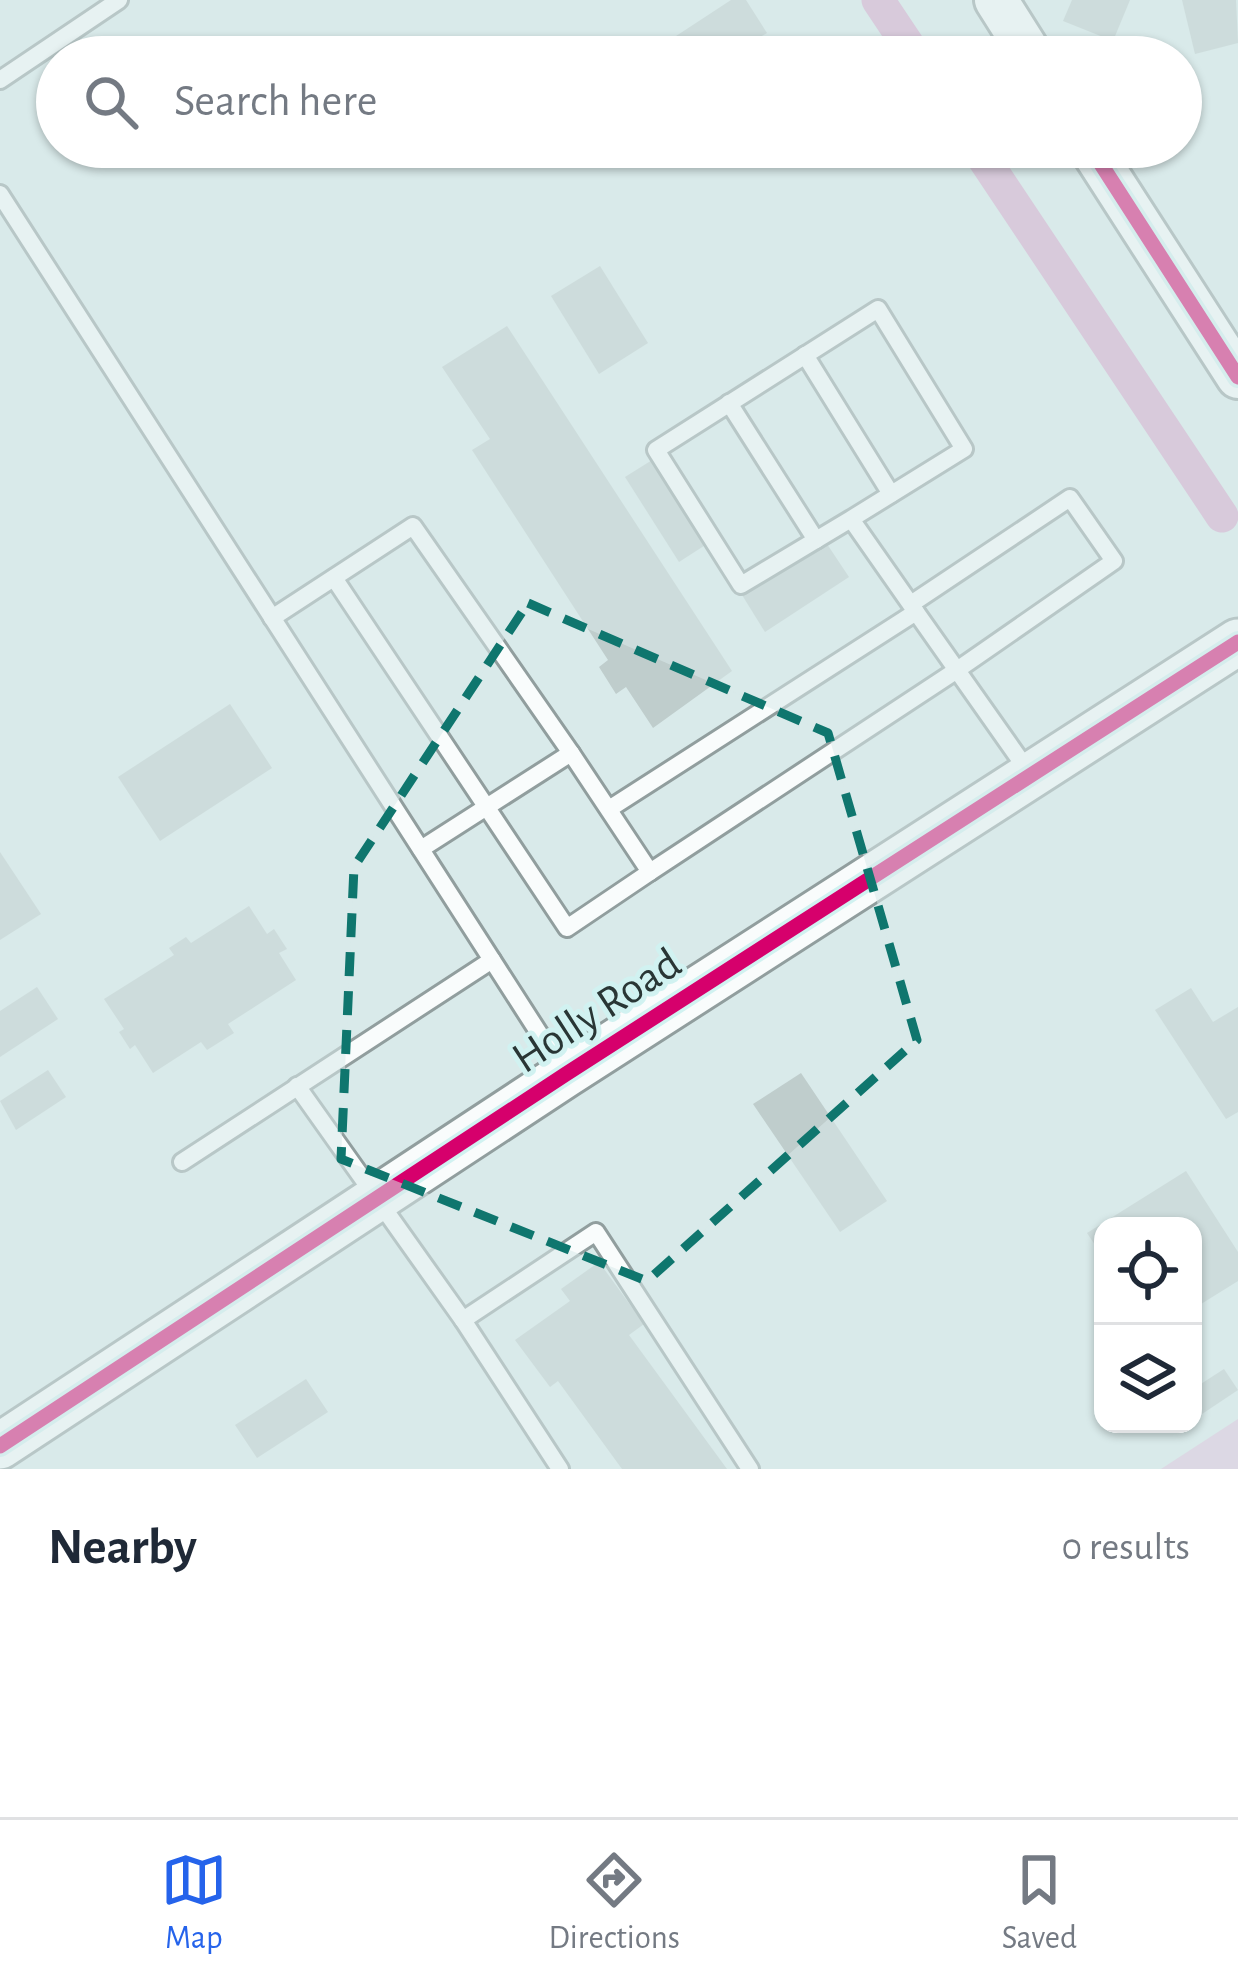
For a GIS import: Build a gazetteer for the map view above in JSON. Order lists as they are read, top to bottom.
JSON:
{
  "streets": {
    "main road": ["Holly Road"]
  },
  "page": {
    "search": "Search here",
    "heading": ["Nearby", "0 results"],
    "nav": ["Map", "Directions", "Saved"]
  }
}
